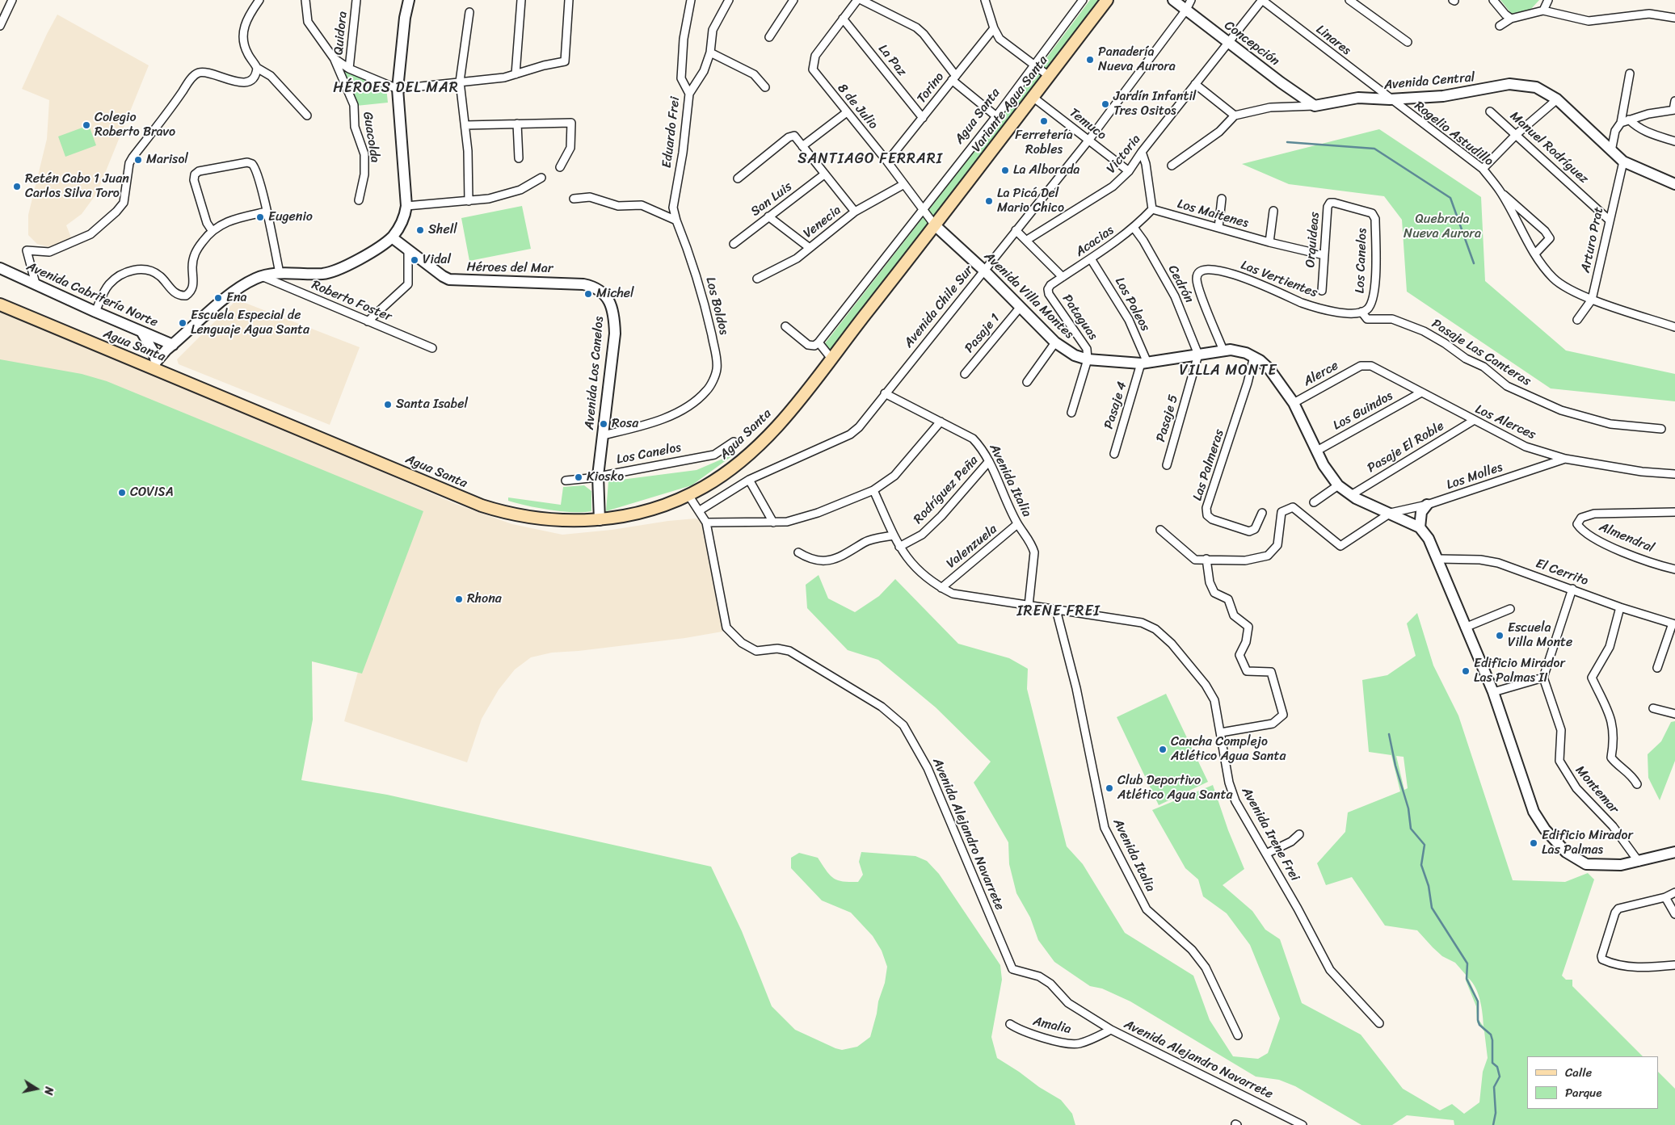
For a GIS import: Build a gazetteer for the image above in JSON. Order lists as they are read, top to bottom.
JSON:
{
  "streets": {
    "main road": ["Variante Agua Santa", "Agua Santa"],
    "street": [
      "Quidora",
      "Linares",
      "Concepción",
      "La Paz",
      "Avenida Central",
      "Torino",
      "8 de Julio",
      "Temuco",
      "Eduardo Frei",
      "Rogelio Astudillo",
      "Guacolda",
      "Manuel Rodríguez",
      "Victoria",
      "San Luis",
      "Los Maitenes",
      "Venecia",
      "Orquideas",
      "Arturo Prat",
      "Acacias",
      "Los Canelos",
      "Héroes del Mar",
      "Las Vertientes",
      "Cedrón",
      "Avenida Cabritería Norte",
      "Avenida Villa Montes",
      "Roberto Foster",
      "Los Poleos",
      "Los Boldos",
      "Avenida Chile Sur",
      "Pataguas",
      "Pasaje 1",
      "Pasaje Las Canteras",
      "Avenida Los Canelos",
      "Alerce",
      "Pasaje 4",
      "Los Guindos",
      "Pasaje 5",
      "Los Alerces",
      "Pasaje El Roble",
      "Las Palmeras",
      "Los Molles",
      "Avenida Italia",
      "Rodríguez Peña",
      "Almendral",
      "Valenzuela",
      "El Cerrito",
      "Montemar",
      "Avenida Alejandro Navarrete",
      "Avenida Irene Frei",
      "Amalia"
    ]
  },
  "crossings": [
    ["Quidora", "Guacolda"],
    ["Linares", "Avenida Central"],
    ["Linares", "Rogelio Astudillo"],
    ["Linares", "Victoria"],
    ["Concepción", "Avenida Central"],
    ["Concepción", "Victoria"],
    ["Concepción", "Avenida Chile Sur"],
    ["La Paz", "Torino"],
    ["La Paz", "8 de Julio"],
    ["Avenida Central", "Rogelio Astudillo"],
    ["Avenida Central", "Arturo Prat"],
    ["Torino", "8 de Julio"],
    ["Variante Agua Santa", "8 de Julio"],
    ["Variante Agua Santa", "Agua Santa"],
    ["Variante Agua Santa", "Temuco"],
    ["Variante Agua Santa", "Avenida Villa Montes"],
    ["8 de Julio", "Agua Santa"],
    ["8 de Julio", "Venecia"],
    ["8 de Julio", "Avenida Villa Montes"],
    ["Agua Santa", "Avenida Villa Montes"],
    ["Agua Santa", "Avenida Los Canelos"],
    ["Agua Santa", "Avenida Alejandro Navarrete"],
    ["Temuco", "Victoria"],
    ["Temuco", "Avenida Chile Sur"],
    ["Eduardo Frei", "Los Boldos"],
    ["Rogelio Astudillo", "Arturo Prat"],
    ["Manuel Rodríguez", "Arturo Prat"],
    ["Los Maitenes", "Orquideas"],
    ["Los Maitenes", "Acacias"],
    ["Orquideas", "Los Canelos"],
    ["Acacias", "Cedrón"],
    ["Acacias", "Los Poleos"],
    ["Acacias", "Pataguas"],
    ["Los Canelos", "Las Vertientes"],
    ["Los Canelos", "Pasaje Las Canteras"],
    ["Los Canelos", "Avenida Los Canelos"],
    ["Héroes del Mar", "Avenida Los Canelos"],
    ["Las Vertientes", "Avenida Villa Montes"],
    ["Las Vertientes", "Pasaje Las Canteras"],
    ["Cedrón", "Avenida Villa Montes"],
    ["Cedrón", "Pasaje 5"],
    ["Avenida Villa Montes", "Los Poleos"],
    ["Avenida Villa Montes", "Avenida Chile Sur"],
    ["Avenida Villa Montes", "Pataguas"],
    ["Avenida Villa Montes", "Pasaje 1"],
    ["Avenida Villa Montes", "Alerce"],
    ["Avenida Villa Montes", "Pasaje 4"],
    ["Avenida Villa Montes", "Los Guindos"],
    ["Avenida Villa Montes", "Pasaje 5"],
    ["Avenida Villa Montes", "Pasaje El Roble"],
    ["Avenida Villa Montes", "Las Palmeras"],
    ["Avenida Villa Montes", "Los Molles"],
    ["Los Poleos", "Pasaje 4"],
    ["Los Boldos", "Avenida Los Canelos"],
    ["Avenida Chile Sur", "Avenida Italia"],
    ["Avenida Chile Sur", "Avenida Alejandro Navarrete"],
    ["Alerce", "Los Alerces"],
    ["Los Guindos", "Los Alerces"],
    ["Los Alerces", "Pasaje El Roble"],
    ["Los Alerces", "Los Molles"],
    ["Avenida Italia", "Rodríguez Peña"],
    ["Avenida Italia", "Valenzuela"],
    ["Avenida Italia", "Avenida Irene Frei"],
    ["Rodríguez Peña", "Avenida Irene Frei"],
    ["Valenzuela", "Avenida Irene Frei"],
    ["Avenida Alejandro Navarrete", "Amalia"]
  ],
  "districts": [
    "HÉROES DEL MAR",
    "SANTIAGO FERRARI",
    "VILLA MONTE",
    "IRENE FREI"
  ],
  "parks": ["Quebrada Nueva Aurora"],
  "places": [
    "Panadería Nueva Aurora",
    "Jardín Infantil Tres Ositos",
    "Ferretería Robles",
    "Colegio Roberto Bravo",
    "Marisol",
    "La Alborada",
    "Retén Cabo 1 Juan Carlos Silva Toro",
    "La Picá Del Mario Chico",
    "Eugenio",
    "Shell",
    "Vidal",
    "Michel",
    "Ena",
    "Escuela Especial de Lenguaje Agua Santa",
    "Santa Isabel",
    "Rosa",
    "Kiosko",
    "COVISA",
    "Rhona",
    "Escuela Villa Monte",
    "Edificio Mirador Las Palmas II",
    "Cancha Complejo Atlético Agua Santa",
    "Club Deportivo Atlético Agua Santa",
    "Edificio Mirador Las Palmas"
  ],
  "legend": ["Calle", "Parque"],
  "north": "right"
}
